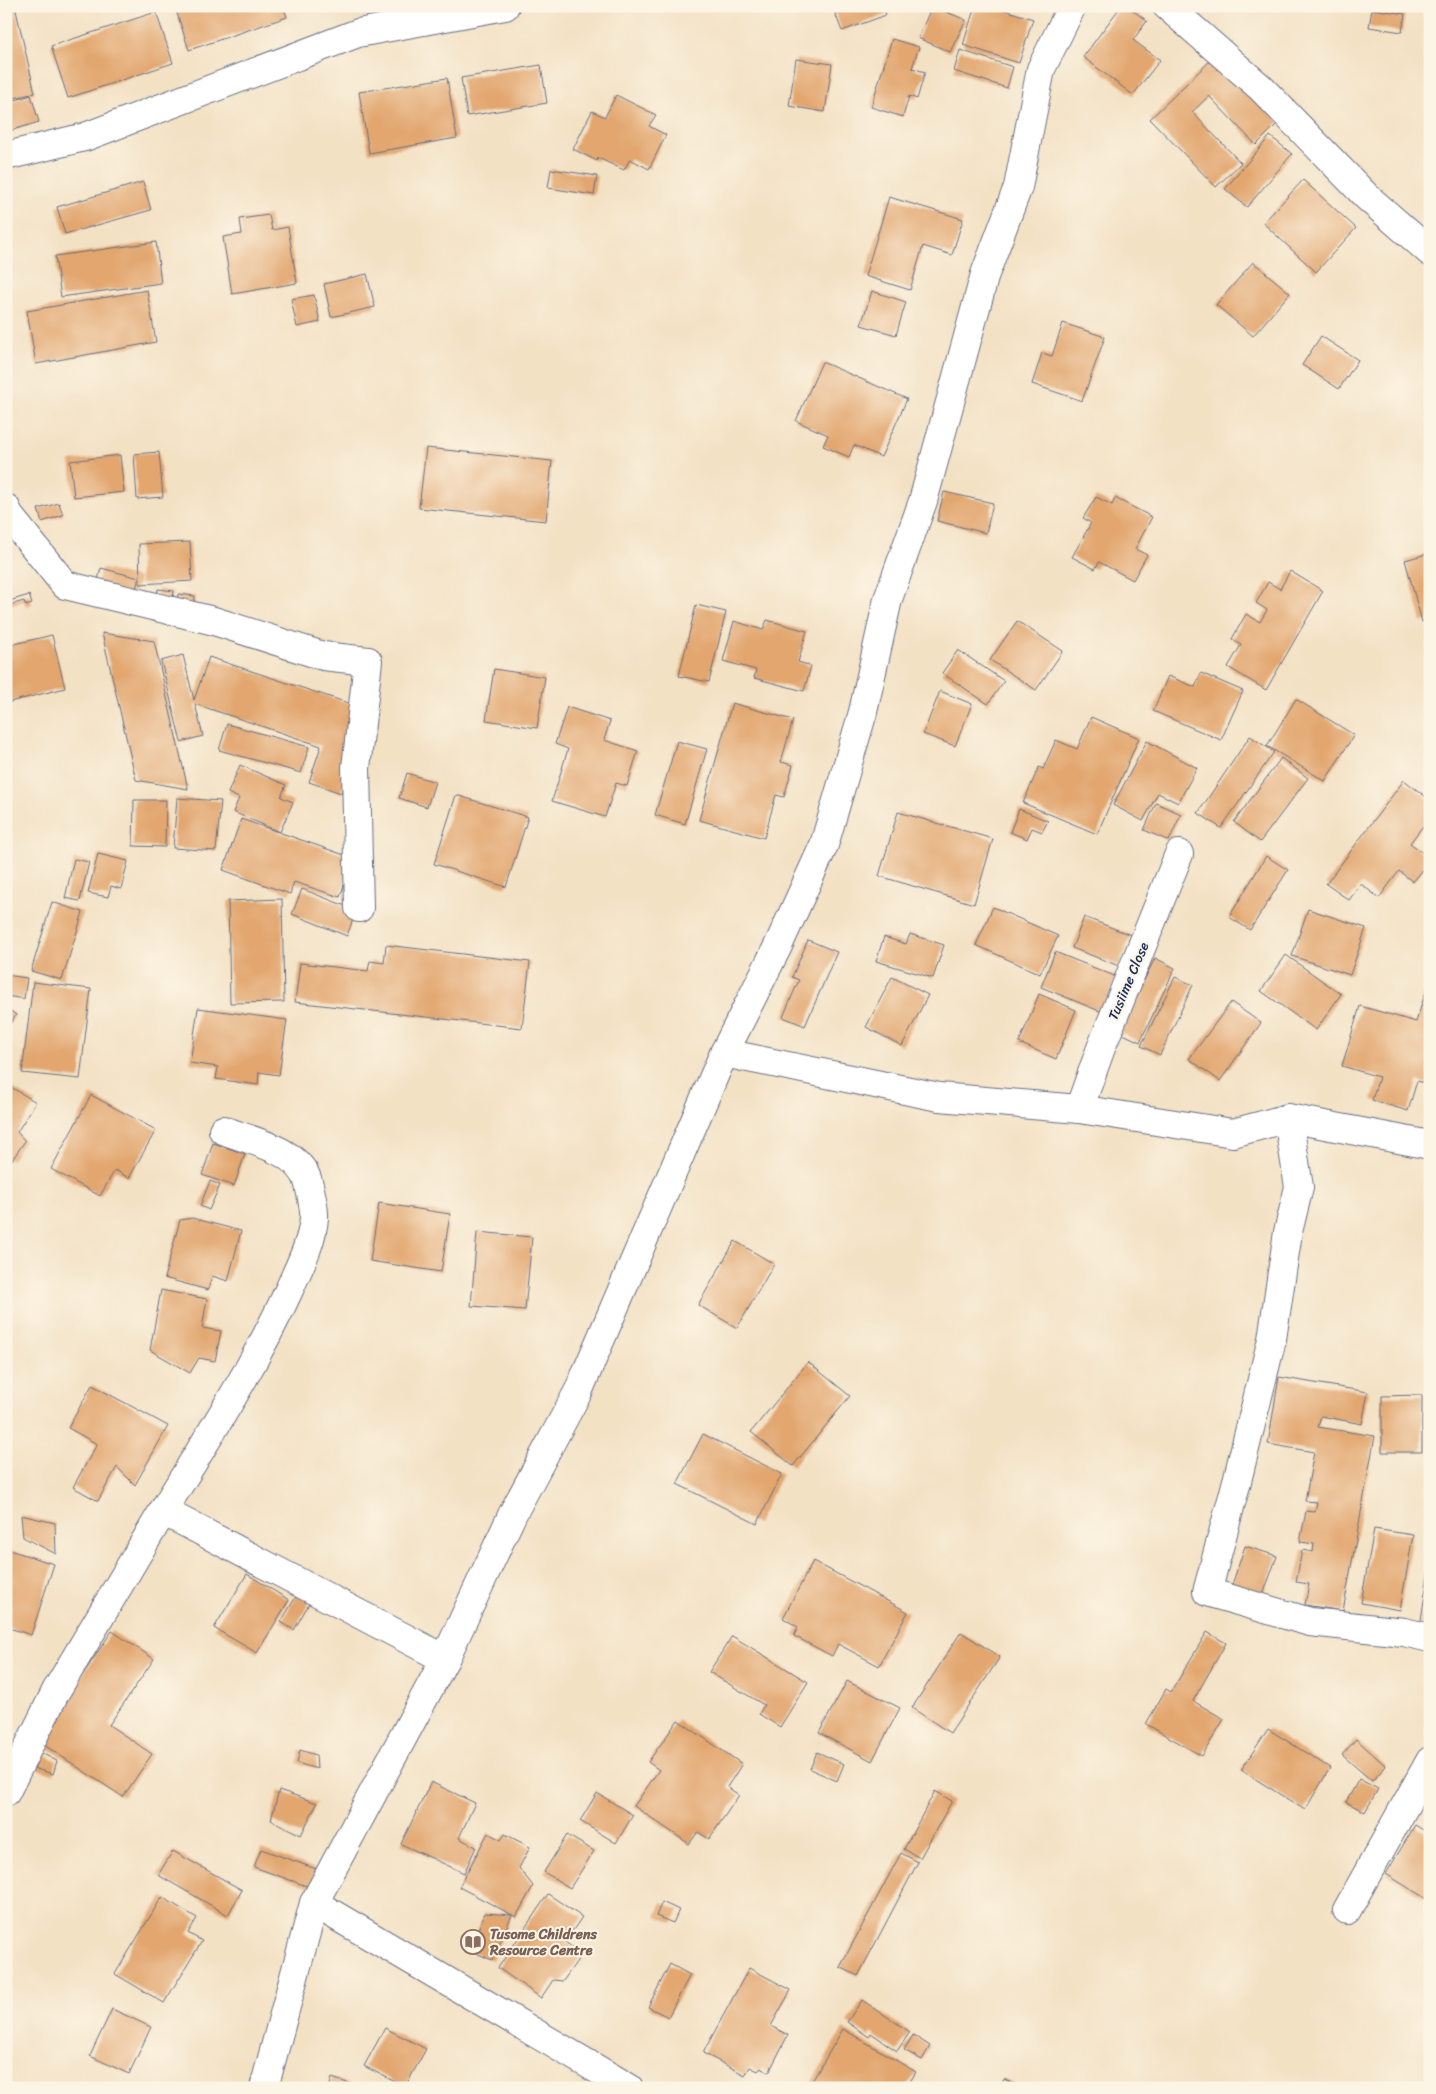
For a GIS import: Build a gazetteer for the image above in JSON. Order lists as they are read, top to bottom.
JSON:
{
  "streets": {
    "street": ["Tusiime Close"]
  },
  "places": {
    "library": ["Tusome Childrens Resource Centre"]
  }
}
